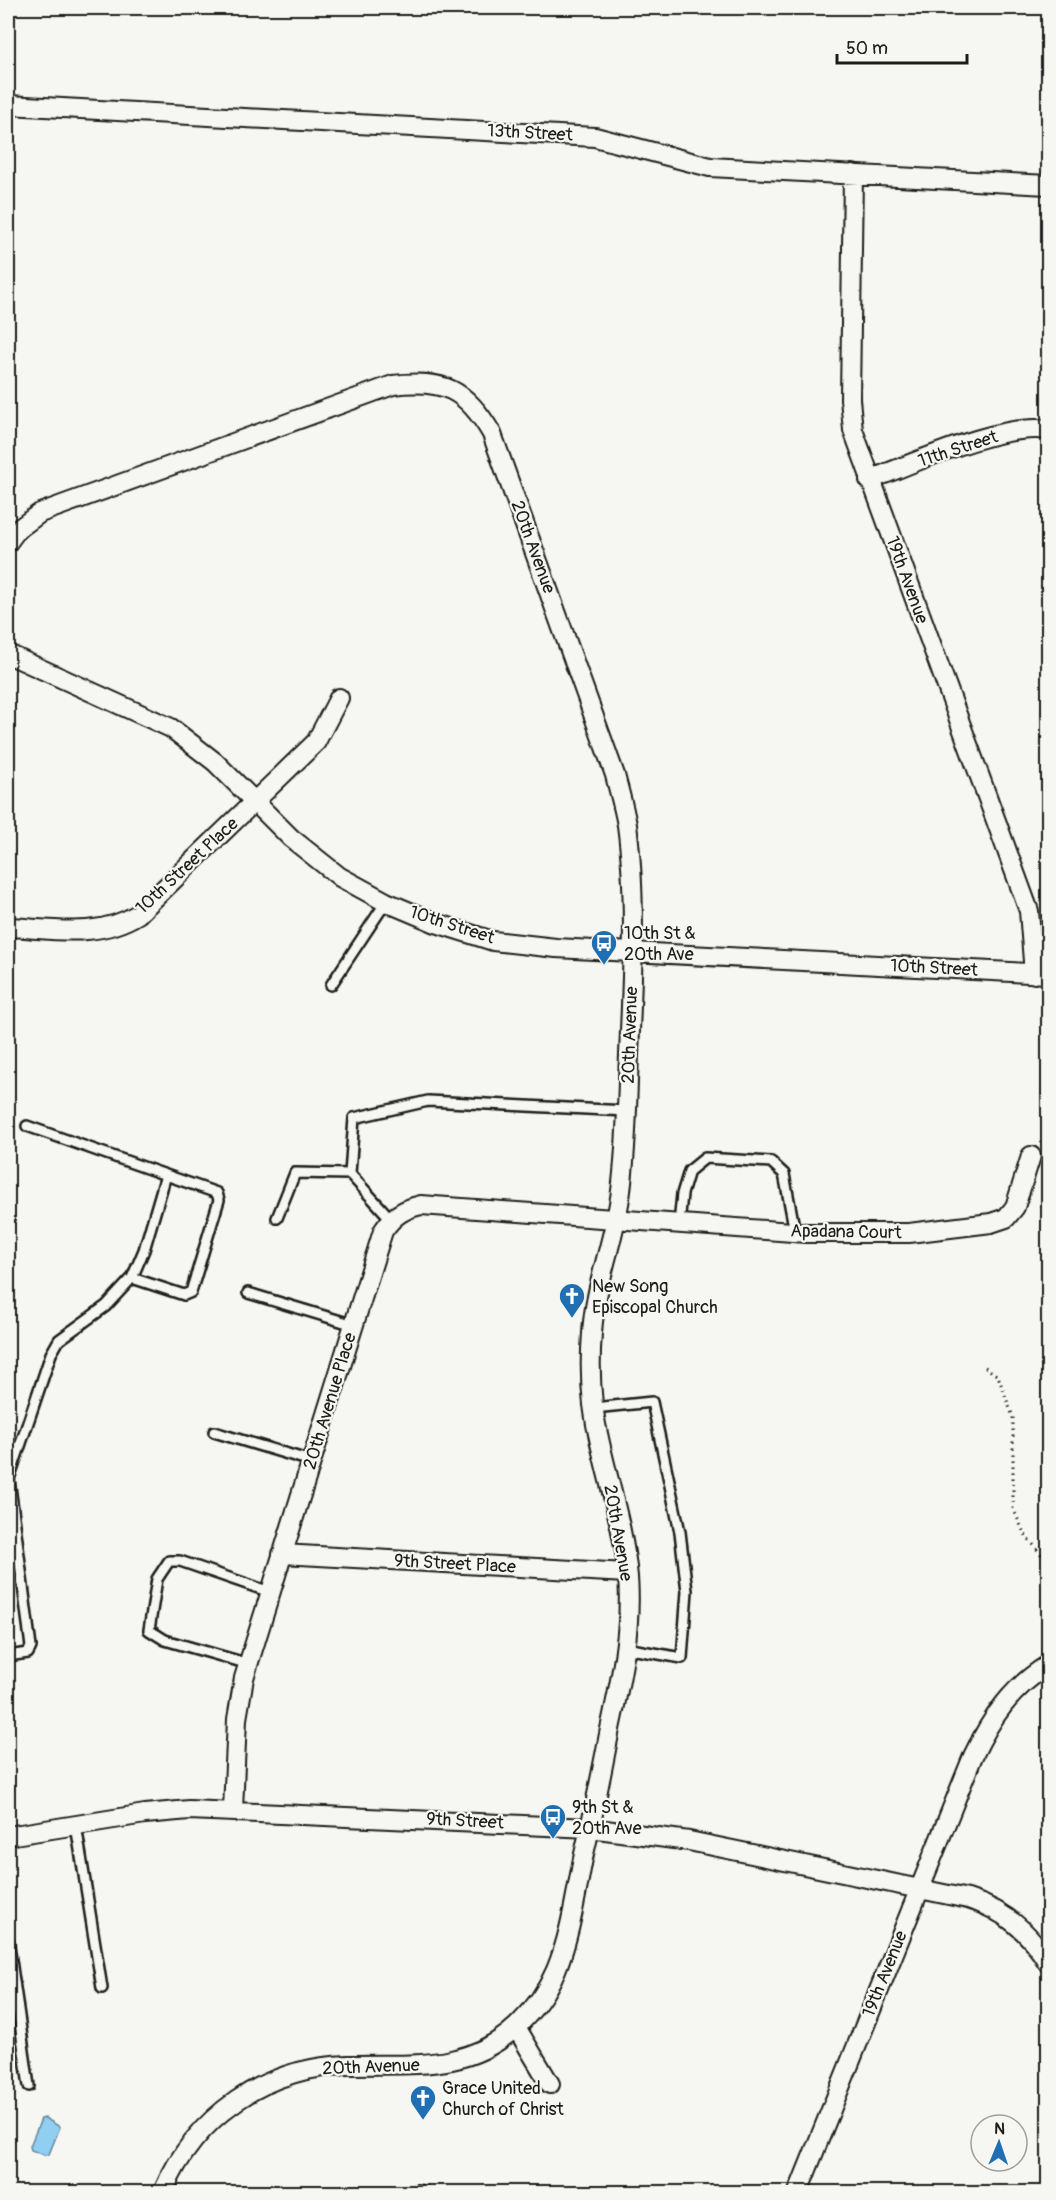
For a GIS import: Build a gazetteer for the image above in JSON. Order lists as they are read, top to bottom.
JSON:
{
  "streets": {
    "street": [
      "13th Street",
      "11th Street",
      "20th Avenue",
      "19th Avenue",
      "10th Street Place",
      "10th Street",
      "Apadana Court",
      "20th Avenue Place",
      "9th Street Place",
      "9th Street"
    ]
  },
  "crossings": [
    ["13th Street", "19th Avenue"],
    ["11th Street", "19th Avenue"],
    ["20th Avenue", "10th Street"],
    ["20th Avenue", "Apadana Court"],
    ["20th Avenue", "9th Street Place"],
    ["20th Avenue", "9th Street"],
    ["19th Avenue", "10th Street"],
    ["19th Avenue", "9th Street"],
    ["10th Street Place", "10th Street"],
    ["20th Avenue Place", "9th Street Place"],
    ["20th Avenue Place", "9th Street"]
  ],
  "places": {
    "bus stop": ["10th St & 20th Ave", "9th St & 20th Ave"],
    "church": ["New Song Episcopal Church", "Grace United Church of Christ"]
  },
  "scale_bar": "50 m",
  "north": "top"
}
